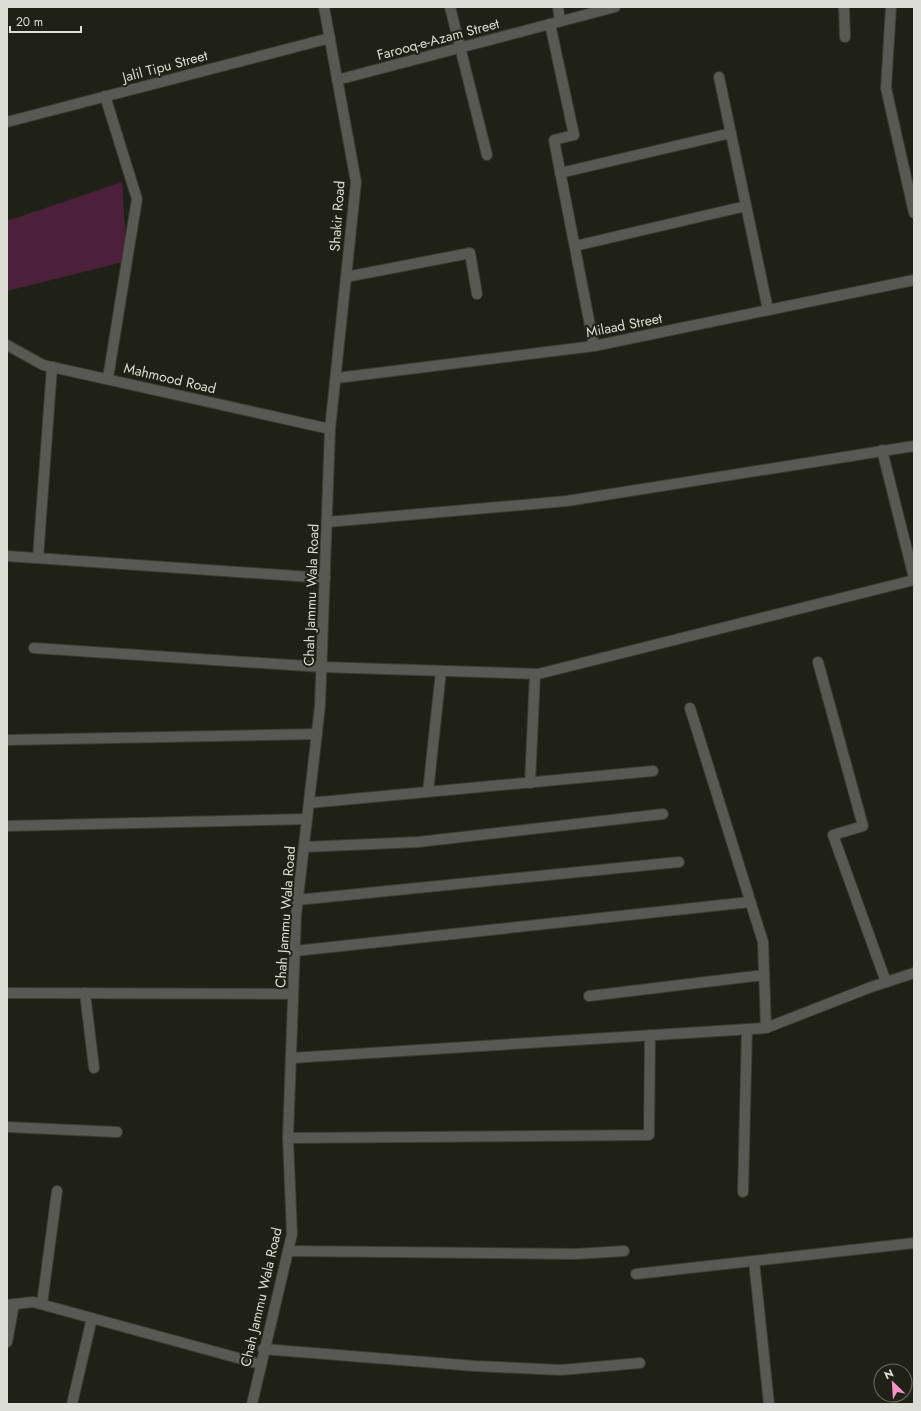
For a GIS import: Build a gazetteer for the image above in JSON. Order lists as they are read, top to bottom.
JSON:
{
  "streets": {
    "street": [
      "Farooq-e-Azam Street",
      "Jalil Tipu Street",
      "Shakir Road",
      "Milaad Street",
      "Mahmood Road",
      "Chah Jammu Wala Road"
    ]
  },
  "crossings": [
    ["Farooq-e-Azam Street", "Shakir Road"],
    ["Jalil Tipu Street", "Shakir Road"],
    ["Shakir Road", "Milaad Street"],
    ["Shakir Road", "Mahmood Road"],
    ["Shakir Road", "Chah Jammu Wala Road"],
    ["Mahmood Road", "Chah Jammu Wala Road"]
  ],
  "scale_bar": "20 m",
  "north": "top left"
}
